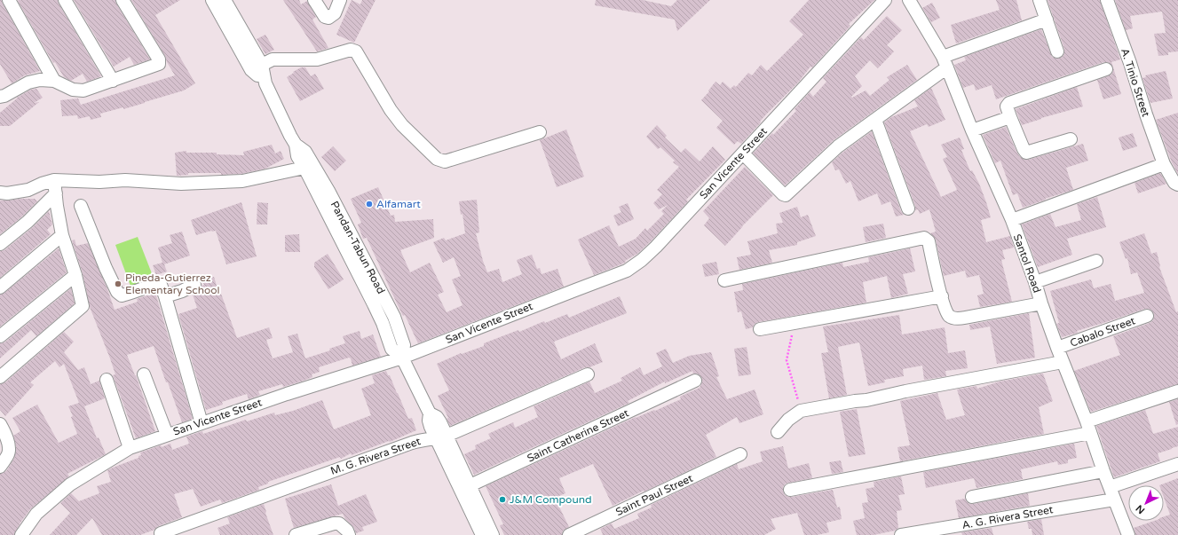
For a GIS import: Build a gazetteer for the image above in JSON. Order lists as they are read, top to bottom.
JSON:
{
  "streets": {
    "street": [
      "A. Tinio Street",
      "San Vicente Street",
      "Pandan-Tabun Road",
      "Santol Road",
      "Cabalo Street",
      "Saint Catherine Street",
      "M. G. Rivera Street",
      "Saint Paul Street",
      "A. G. Rivera Street"
    ]
  },
  "crossings": [
    ["San Vicente Street", "Pandan-Tabun Road"],
    ["Pandan-Tabun Road", "Saint Catherine Street"],
    ["Pandan-Tabun Road", "M. G. Rivera Street"],
    ["Santol Road", "Cabalo Street"],
    ["Santol Road", "A. G. Rivera Street"]
  ],
  "places": ["Alfamart", "Pineda-Gutierrez Elementary School", "J&M Compound"],
  "north": "bottom left"
}
